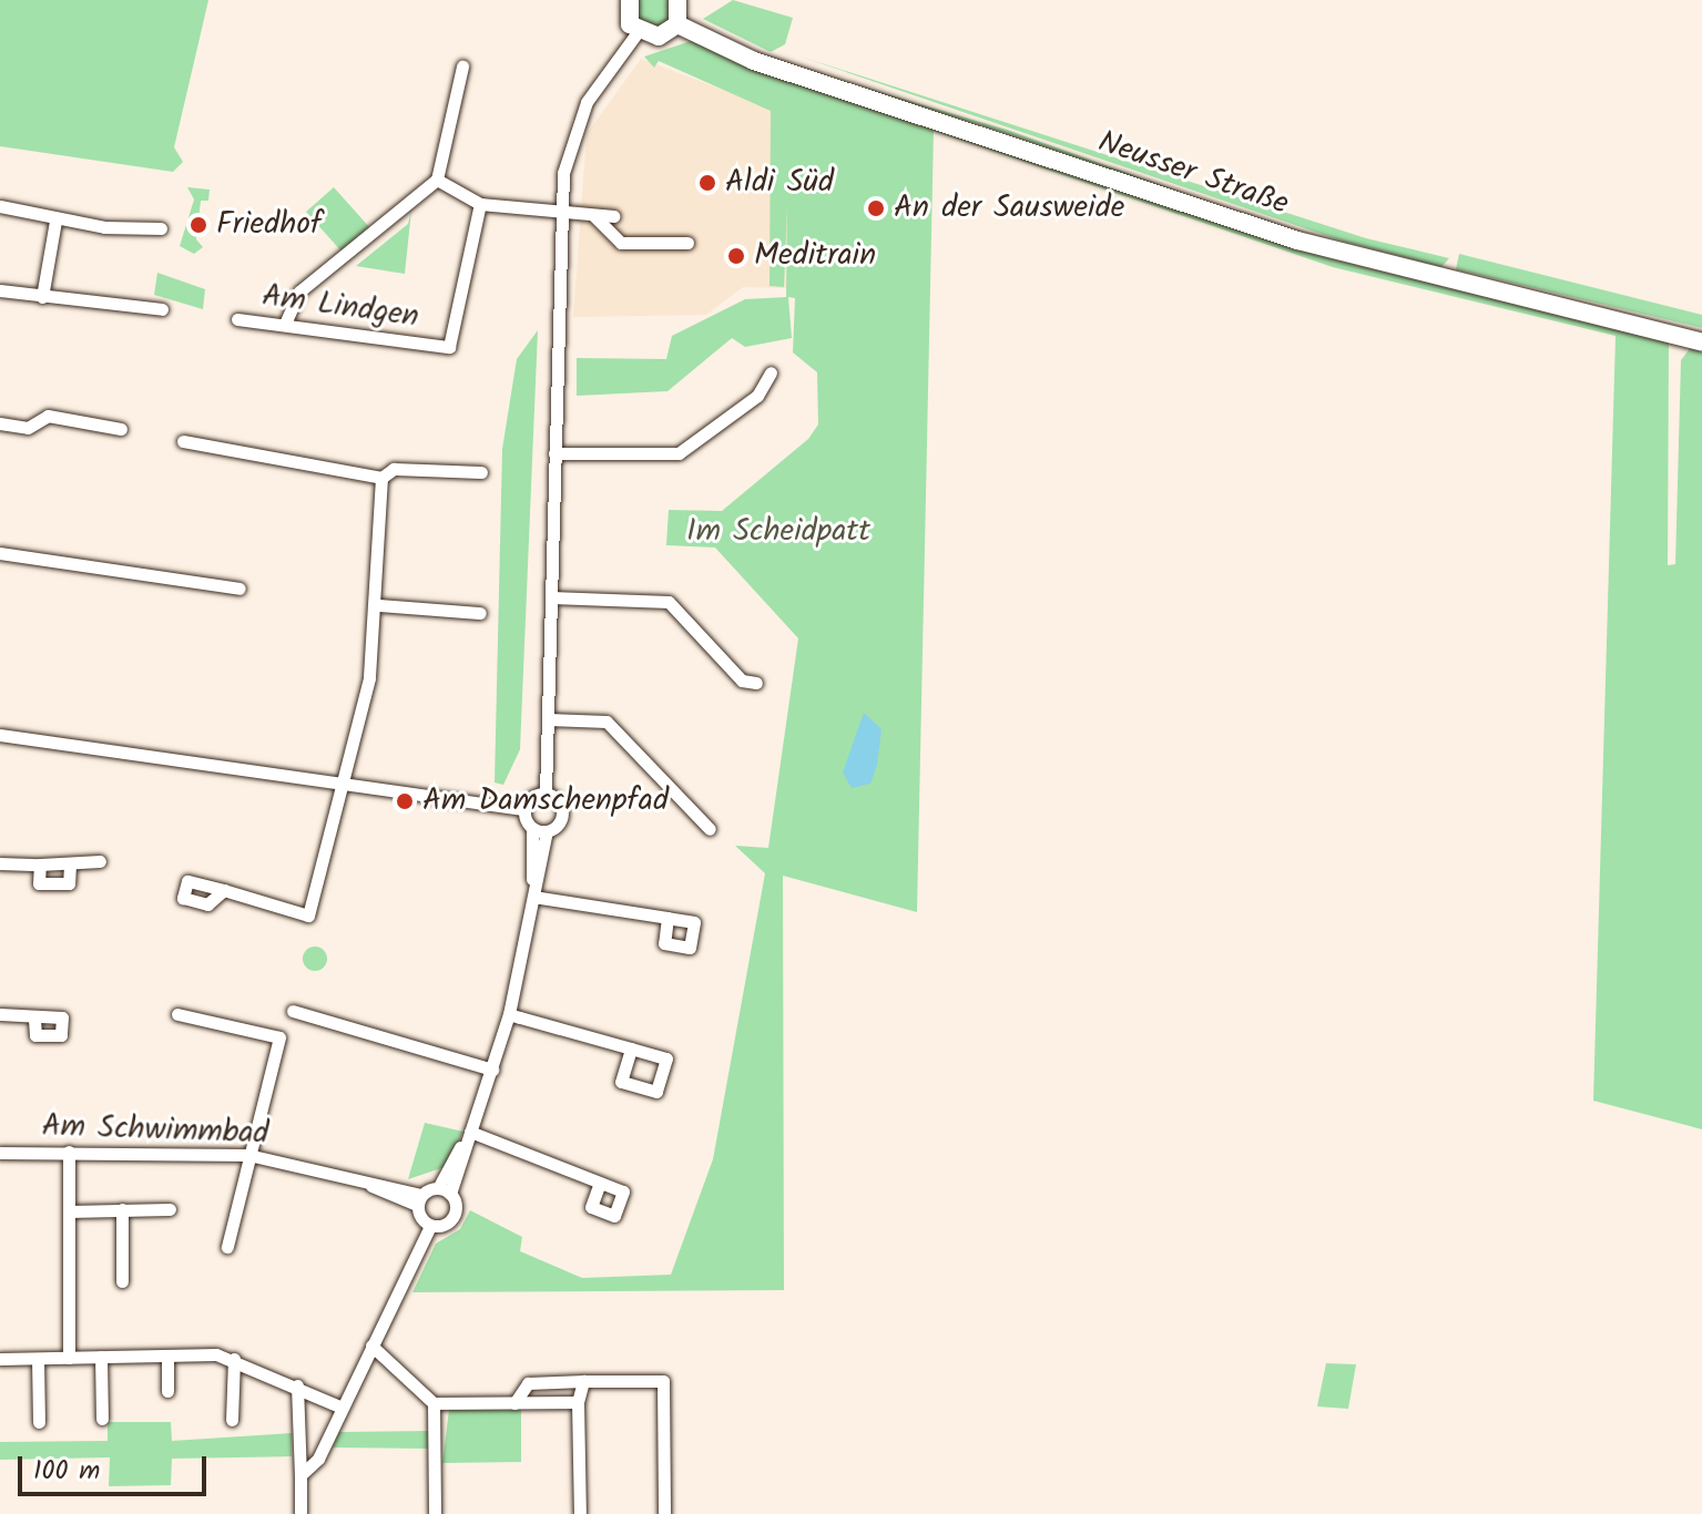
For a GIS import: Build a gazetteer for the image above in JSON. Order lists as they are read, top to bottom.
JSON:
{
  "streets": {
    "main road": ["Neusser Straße"],
    "street": ["Am Lindgen", "Am Schwimmbad"]
  },
  "parks": ["Im Scheidpatt"],
  "places": [
    "Aldi Süd",
    "An der Sausweide",
    "Friedhof",
    "Meditrain",
    "Am Damschenpfad"
  ],
  "scale_bar": "100 m"
}
